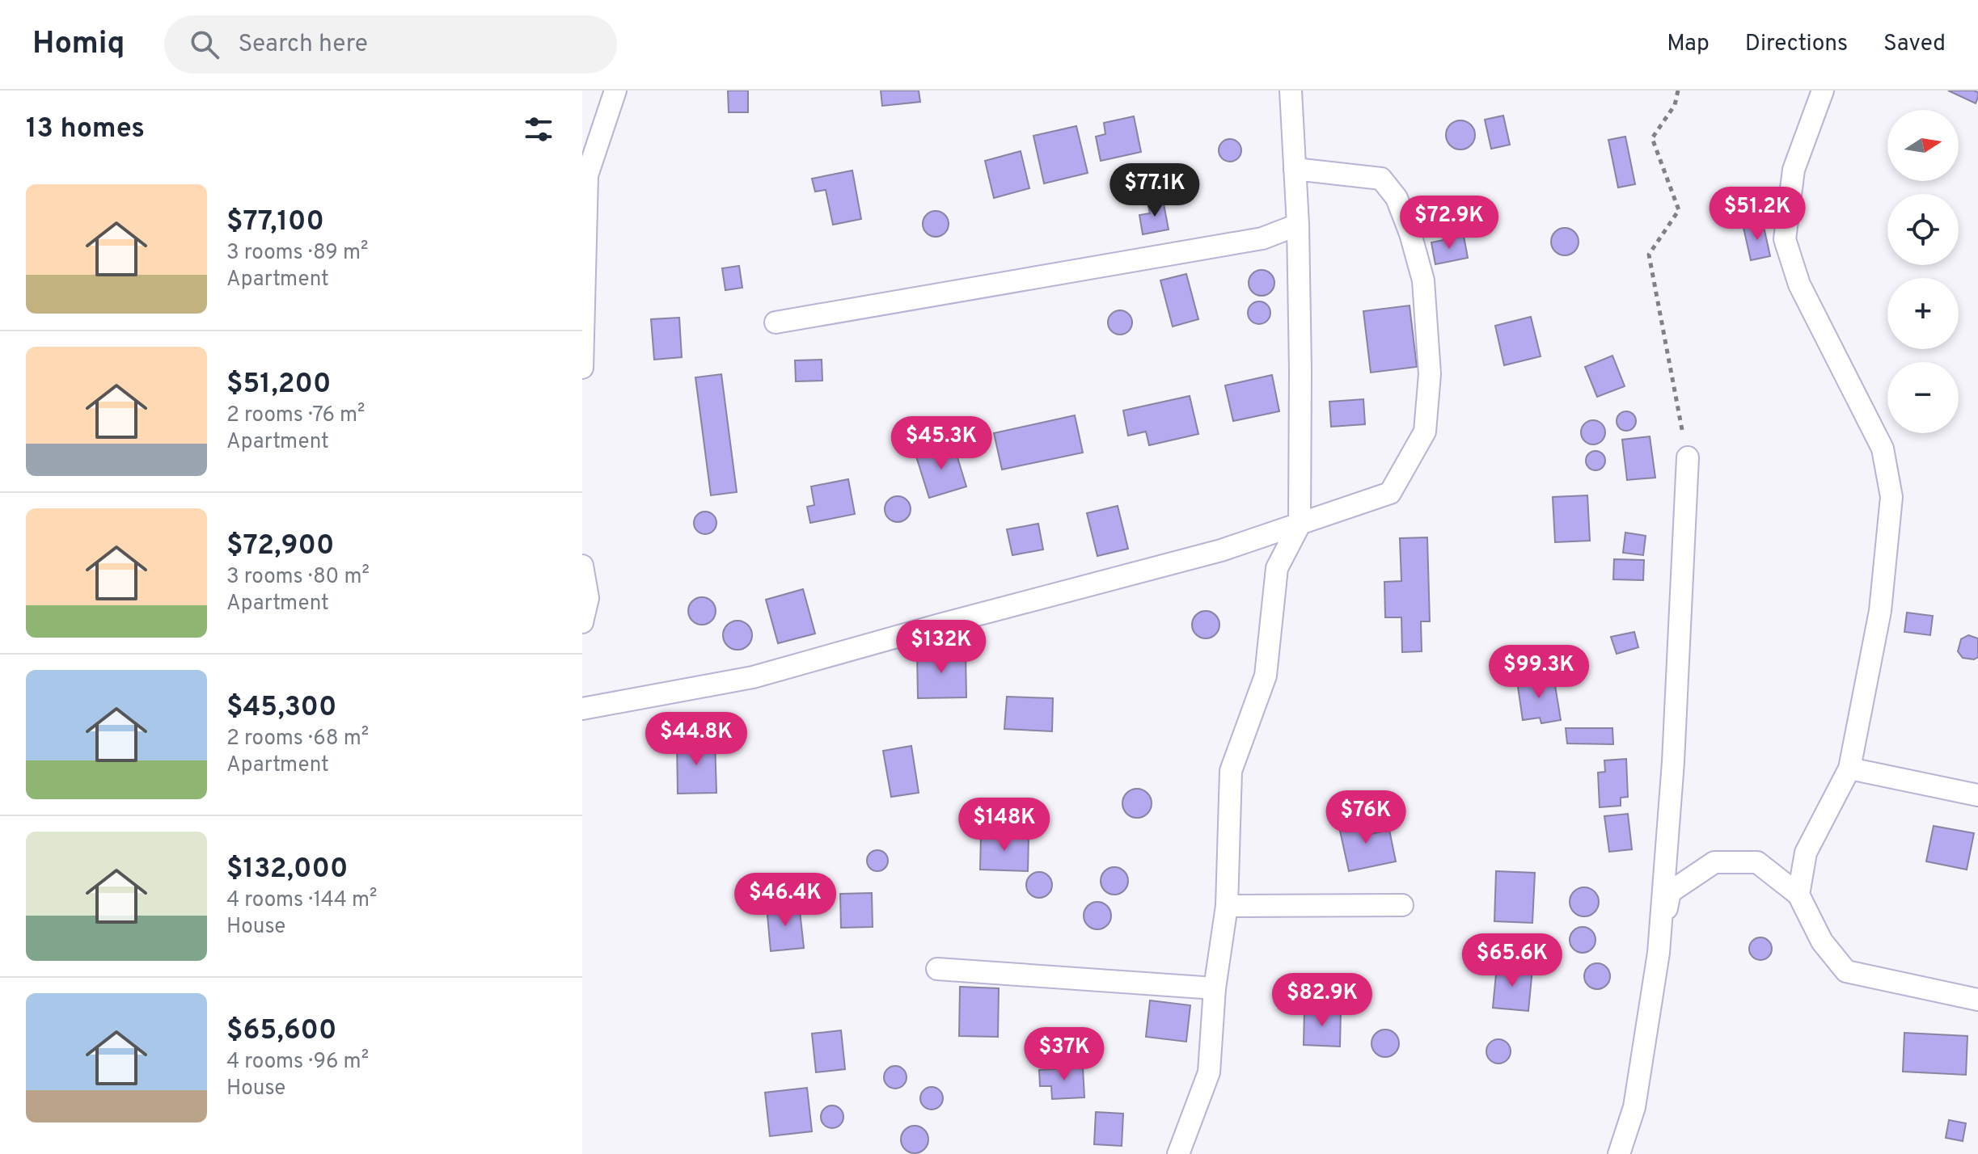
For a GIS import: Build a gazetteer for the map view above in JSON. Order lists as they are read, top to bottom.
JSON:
{
  "north": "right",
  "page": {
    "header": "Homiq",
    "search": "Search here",
    "nav": ["Map", "Directions", "Saved"],
    "heading": "13 homes",
    "map_buttons": ["+", "−"],
    "price": [
      "$77.1K",
      "$51.2K",
      "$72.9K",
      "$45.3K",
      "$132K",
      "$99.3K",
      "$44.8K",
      "$76K",
      "$148K",
      "$46.4K",
      "$65.6K",
      "$82.9K",
      "$37K"
    ],
    "list": [
      {
        "name": "$77,100",
        "note": "3 rooms · 89 m² · Apartment"
      },
      {
        "name": "$51,200",
        "note": "2 rooms · 76 m² · Apartment"
      },
      {
        "name": "$72,900",
        "note": "3 rooms · 80 m² · Apartment"
      },
      {
        "name": "$45,300",
        "note": "2 rooms · 68 m² · Apartment"
      },
      {
        "name": "$132,000",
        "note": "4 rooms · 144 m² · House"
      },
      {
        "name": "$65,600",
        "note": "4 rooms · 96 m² · House"
      }
    ]
  }
}
